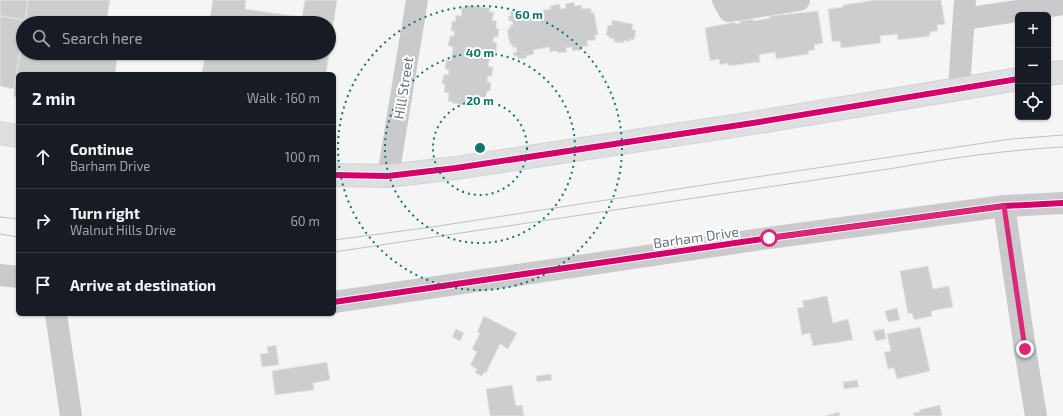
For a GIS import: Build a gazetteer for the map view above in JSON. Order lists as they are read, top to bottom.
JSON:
{
  "streets": {
    "street": ["Hill Street", "Barham Drive"]
  },
  "page": {
    "map_buttons": ["+", "−"],
    "search": "Search here",
    "heading": ["2 min", "Walk · 160 m"],
    "list": [
      ["Continue", "Barham Drive", "100 m"],
      ["Turn right", "Walnut Hills Drive", "60 m"],
      "Arrive at destination"
    ]
  },
  "rings": ["60 m", "40 m", "20 m"]
}
